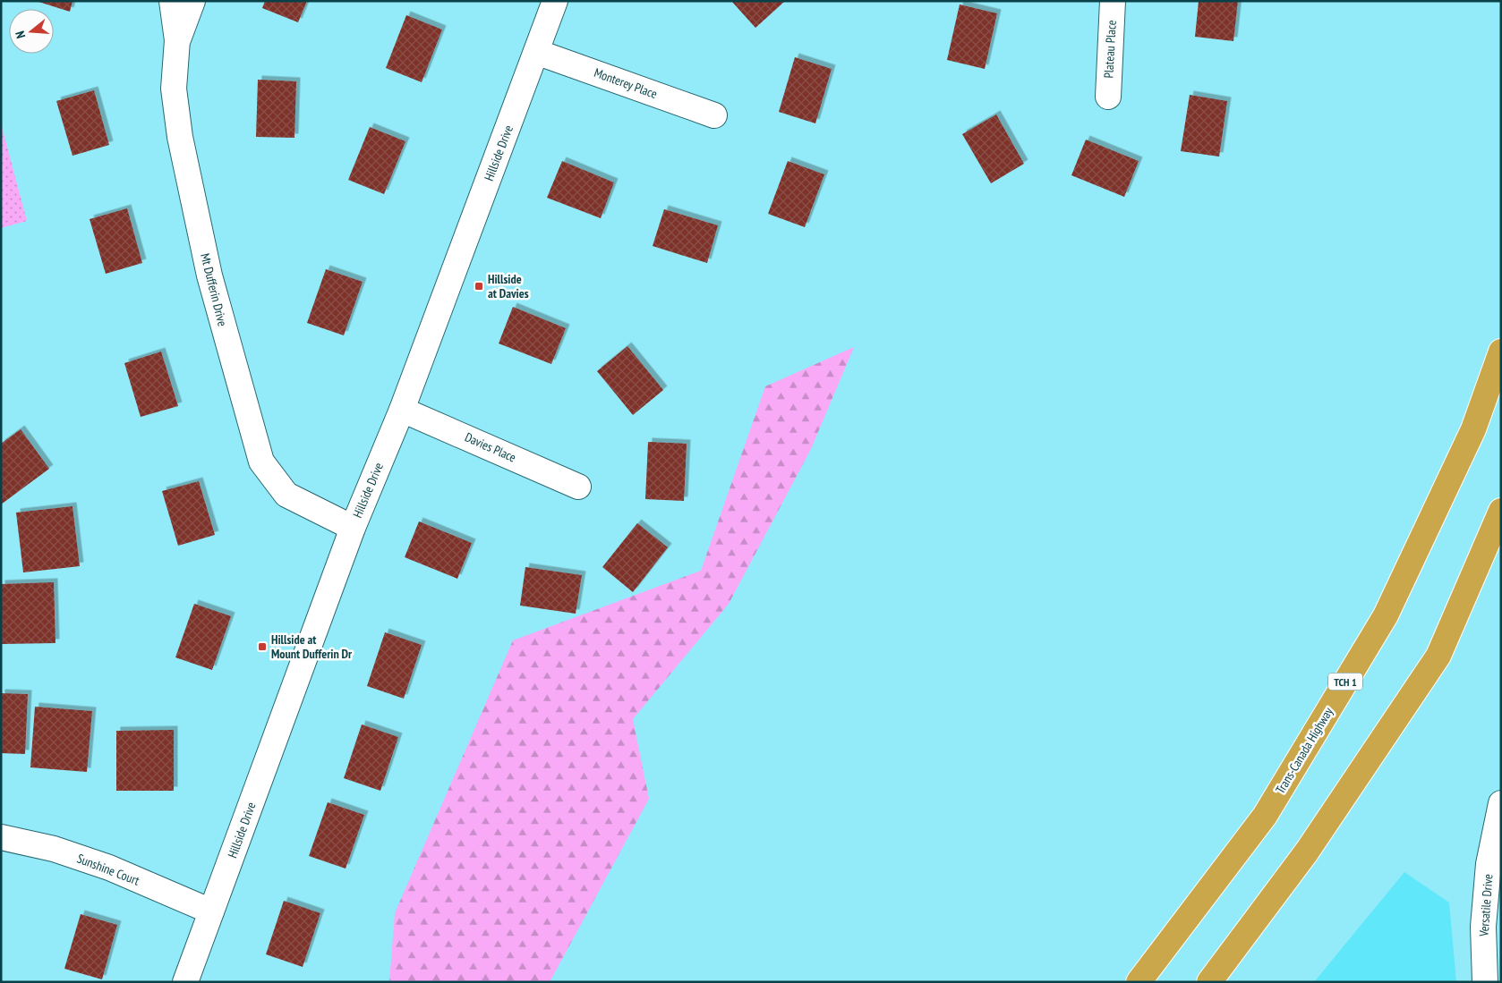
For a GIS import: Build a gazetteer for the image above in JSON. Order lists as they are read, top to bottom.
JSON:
{
  "streets": {
    "highway": ["TCH 1", "Trans-Canada Highway"],
    "street": [
      "Plateau Place",
      "Monterey Place",
      "Hillside Drive",
      "Mt Dufferin Drive",
      "Davies Place",
      "Sunshine Court",
      "Versatile Drive"
    ]
  },
  "crossings": [
    ["Monterey Place", "Hillside Drive"],
    ["Hillside Drive", "Mt Dufferin Drive"],
    ["Hillside Drive", "Davies Place"],
    ["Hillside Drive", "Sunshine Court"]
  ],
  "places": {
    "transit": ["Hillside at Davies", "Hillside at Mount Dufferin Dr"]
  },
  "north": "left"
}
